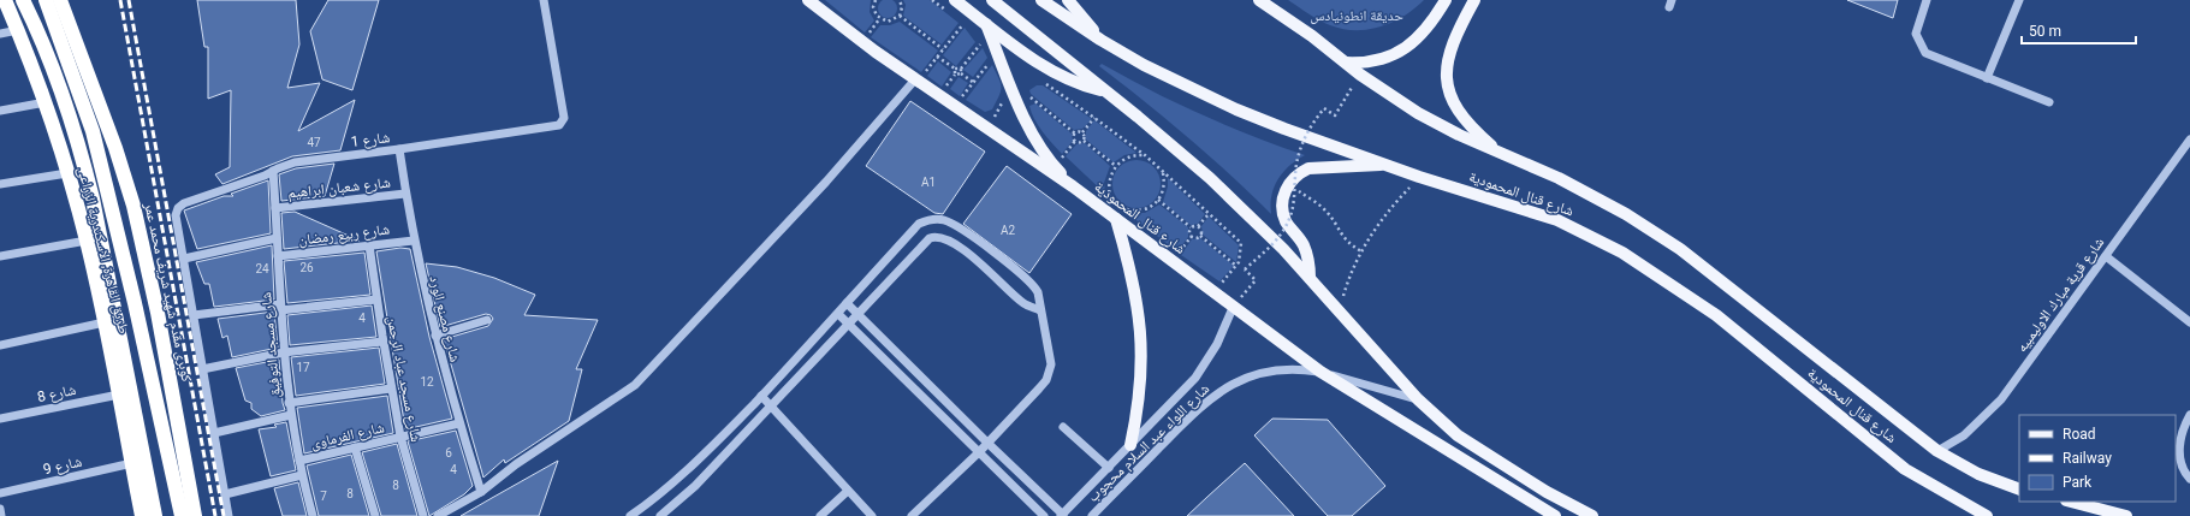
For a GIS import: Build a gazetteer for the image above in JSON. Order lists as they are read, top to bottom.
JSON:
{
  "streets": {
    "highway": ["طريق القاهرة, الاسكندرية الزراعى", "كوبرى مقدم شهيد شريف محمد عمر"],
    "main road": ["شارع قنال المحمودية"],
    "street": [
      "شارع 1",
      "شارع شعبان ابراهيم",
      "شارع ربيع رمضان",
      "شارع قرية مبارك الاوليمبيه",
      "شارع مصنع الورد",
      "شارع مسجد التوفيق",
      "شارع مسجد عباد الرحمن",
      "شارع 8",
      "شارع الفرماوى",
      "شارع اللواء عبد السلام محجوب",
      "شارع 9"
    ]
  },
  "crossings": [
    ["شارع 1", "شارع مصنع الورد"],
    ["شارع 1", "شارع مسجد التوفيق"],
    ["شارع شعبان ابراهيم", "شارع مصنع الورد"],
    ["شارع شعبان ابراهيم", "شارع مسجد التوفيق"],
    ["شارع قنال المحمودية", "شارع قرية مبارك الاوليمبيه"],
    ["شارع قنال المحمودية", "شارع اللواء عبد السلام محجوب"],
    ["شارع ربيع رمضان", "شارع مصنع الورد"],
    ["شارع ربيع رمضان", "شارع مسجد التوفيق"],
    ["شارع ربيع رمضان", "شارع مسجد عباد الرحمن"],
    ["طريق القاهرة, الاسكندرية الزراعى", "شارع 8"],
    ["طريق القاهرة, الاسكندرية الزراعى", "شارع 9"],
    ["شارع مصنع الورد", "شارع الفرماوى"],
    ["شارع مسجد التوفيق", "شارع الفرماوى"],
    ["شارع مسجد عباد الرحمن", "شارع الفرماوى"]
  ],
  "parks": ["حديقة انطونيادس"],
  "house_numbers": [
    "47",
    "A1",
    "A2",
    "26",
    "24",
    "4",
    "17",
    "12",
    "6",
    "4",
    "8",
    "8",
    "7"
  ],
  "legend": ["Road", "Railway", "Park"],
  "scale_bar": "50 m"
}
